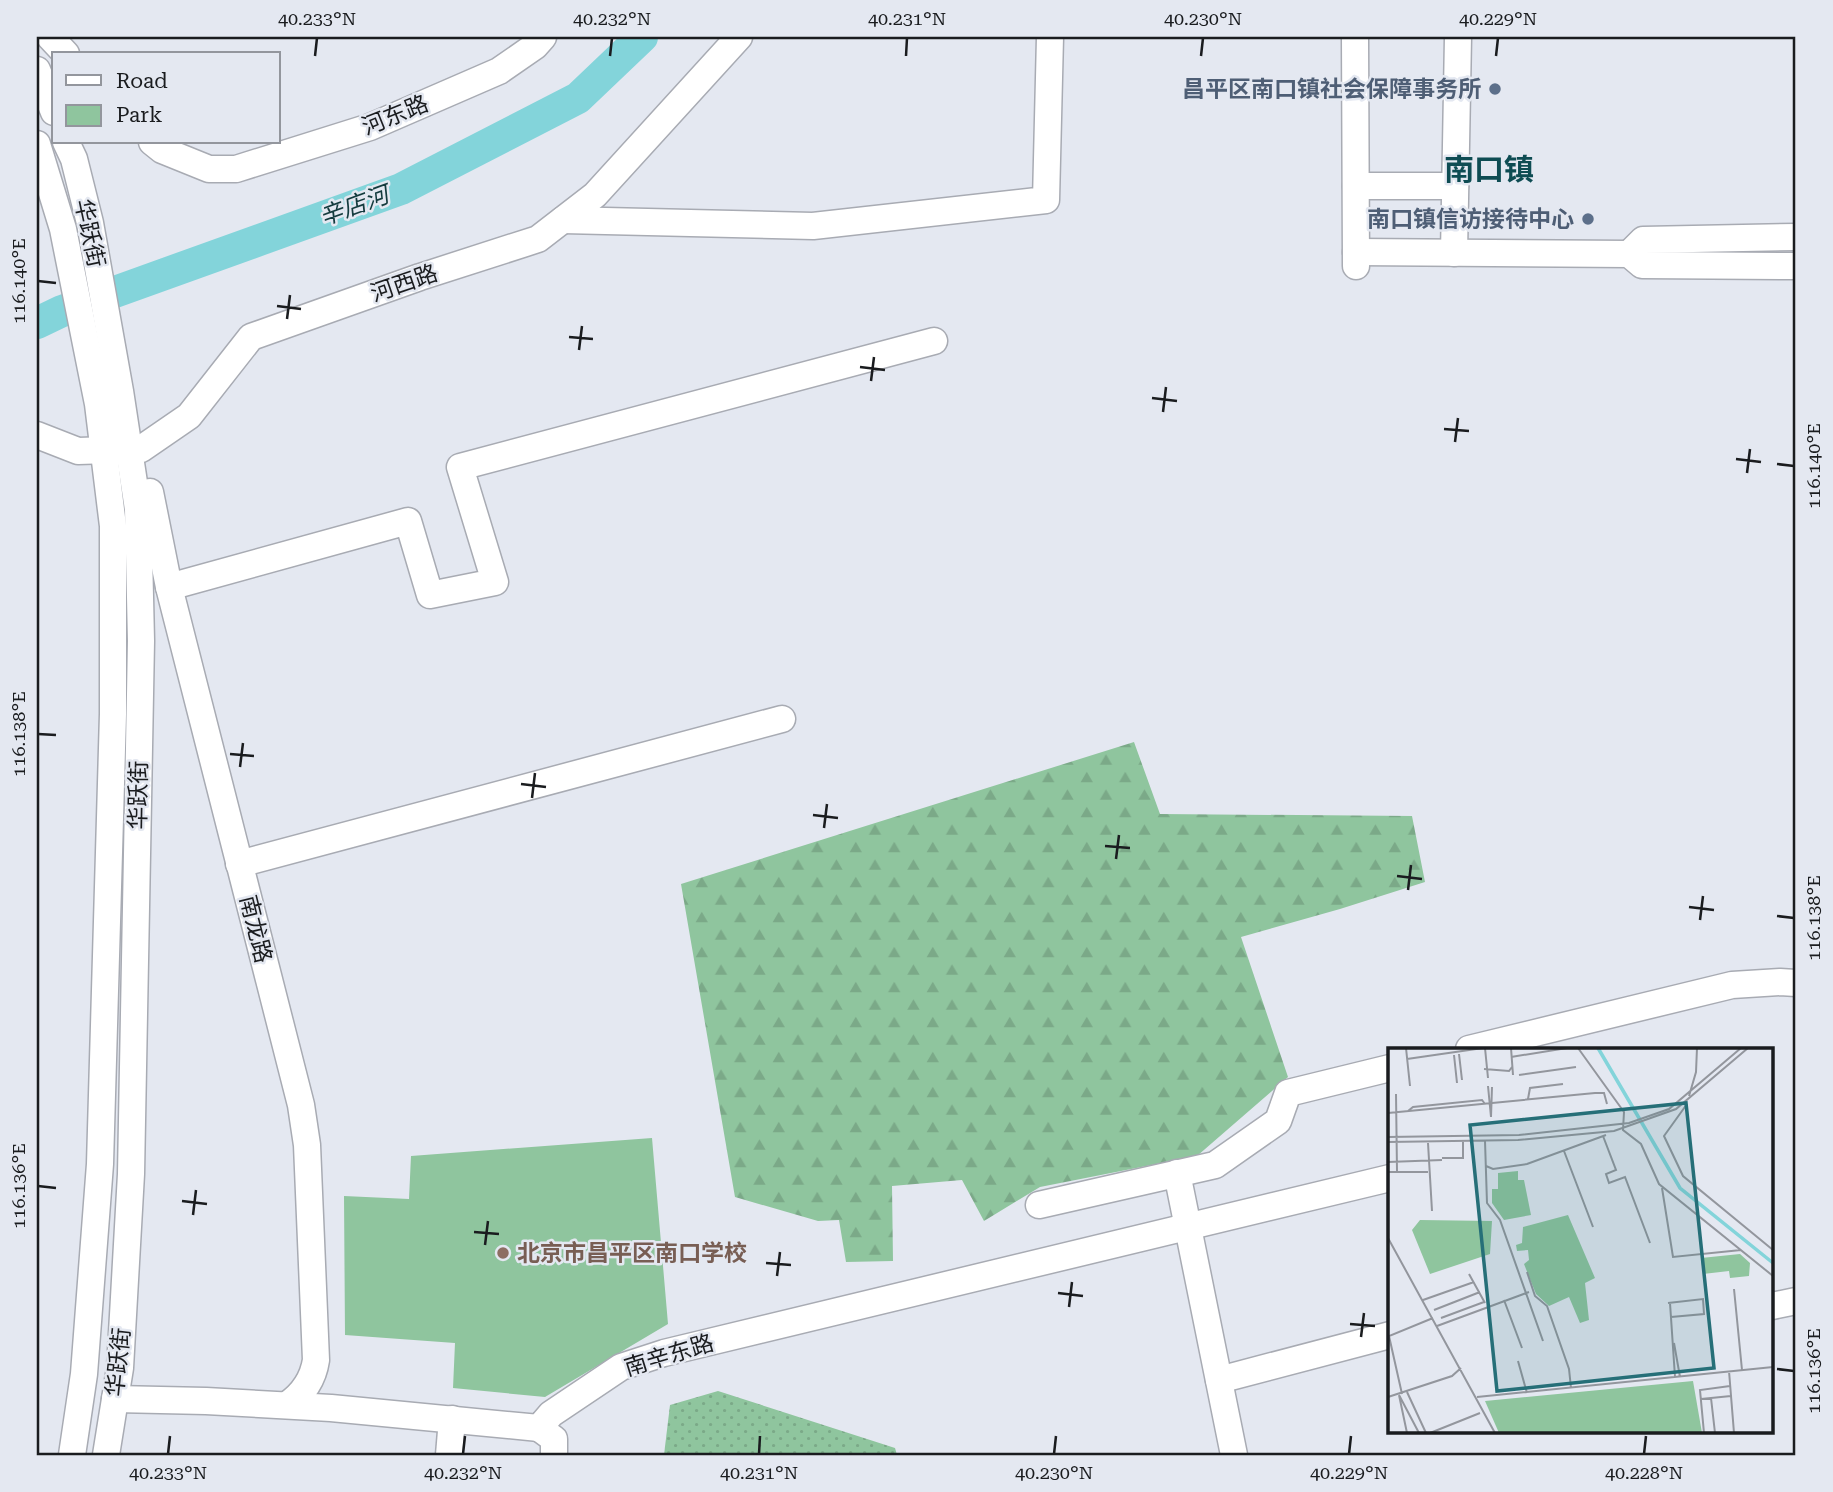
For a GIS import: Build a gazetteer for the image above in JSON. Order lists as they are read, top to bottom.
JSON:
{
  "streets": {
    "street": [
      "河东路",
      "华跃街",
      "河西路",
      "南龙路",
      "南辛东路"
    ]
  },
  "crossings": [
    ["华跃街", "河西路"],
    ["华跃街", "南龙路"],
    ["河西路", "南龙路"]
  ],
  "districts": ["南口镇"],
  "water": ["辛店河"],
  "places": ["昌平区南口镇社会保障事务所", "南口镇信访接待中心", "北京市昌平区南口学校"],
  "legend": ["Road", "Park"],
  "coordinates": [
    "40.233°N",
    "40.232°N",
    "40.231°N",
    "40.230°N",
    "40.229°N",
    "116.140°E",
    "116.138°E",
    "116.136°E",
    "40.228°N"
  ]
}
